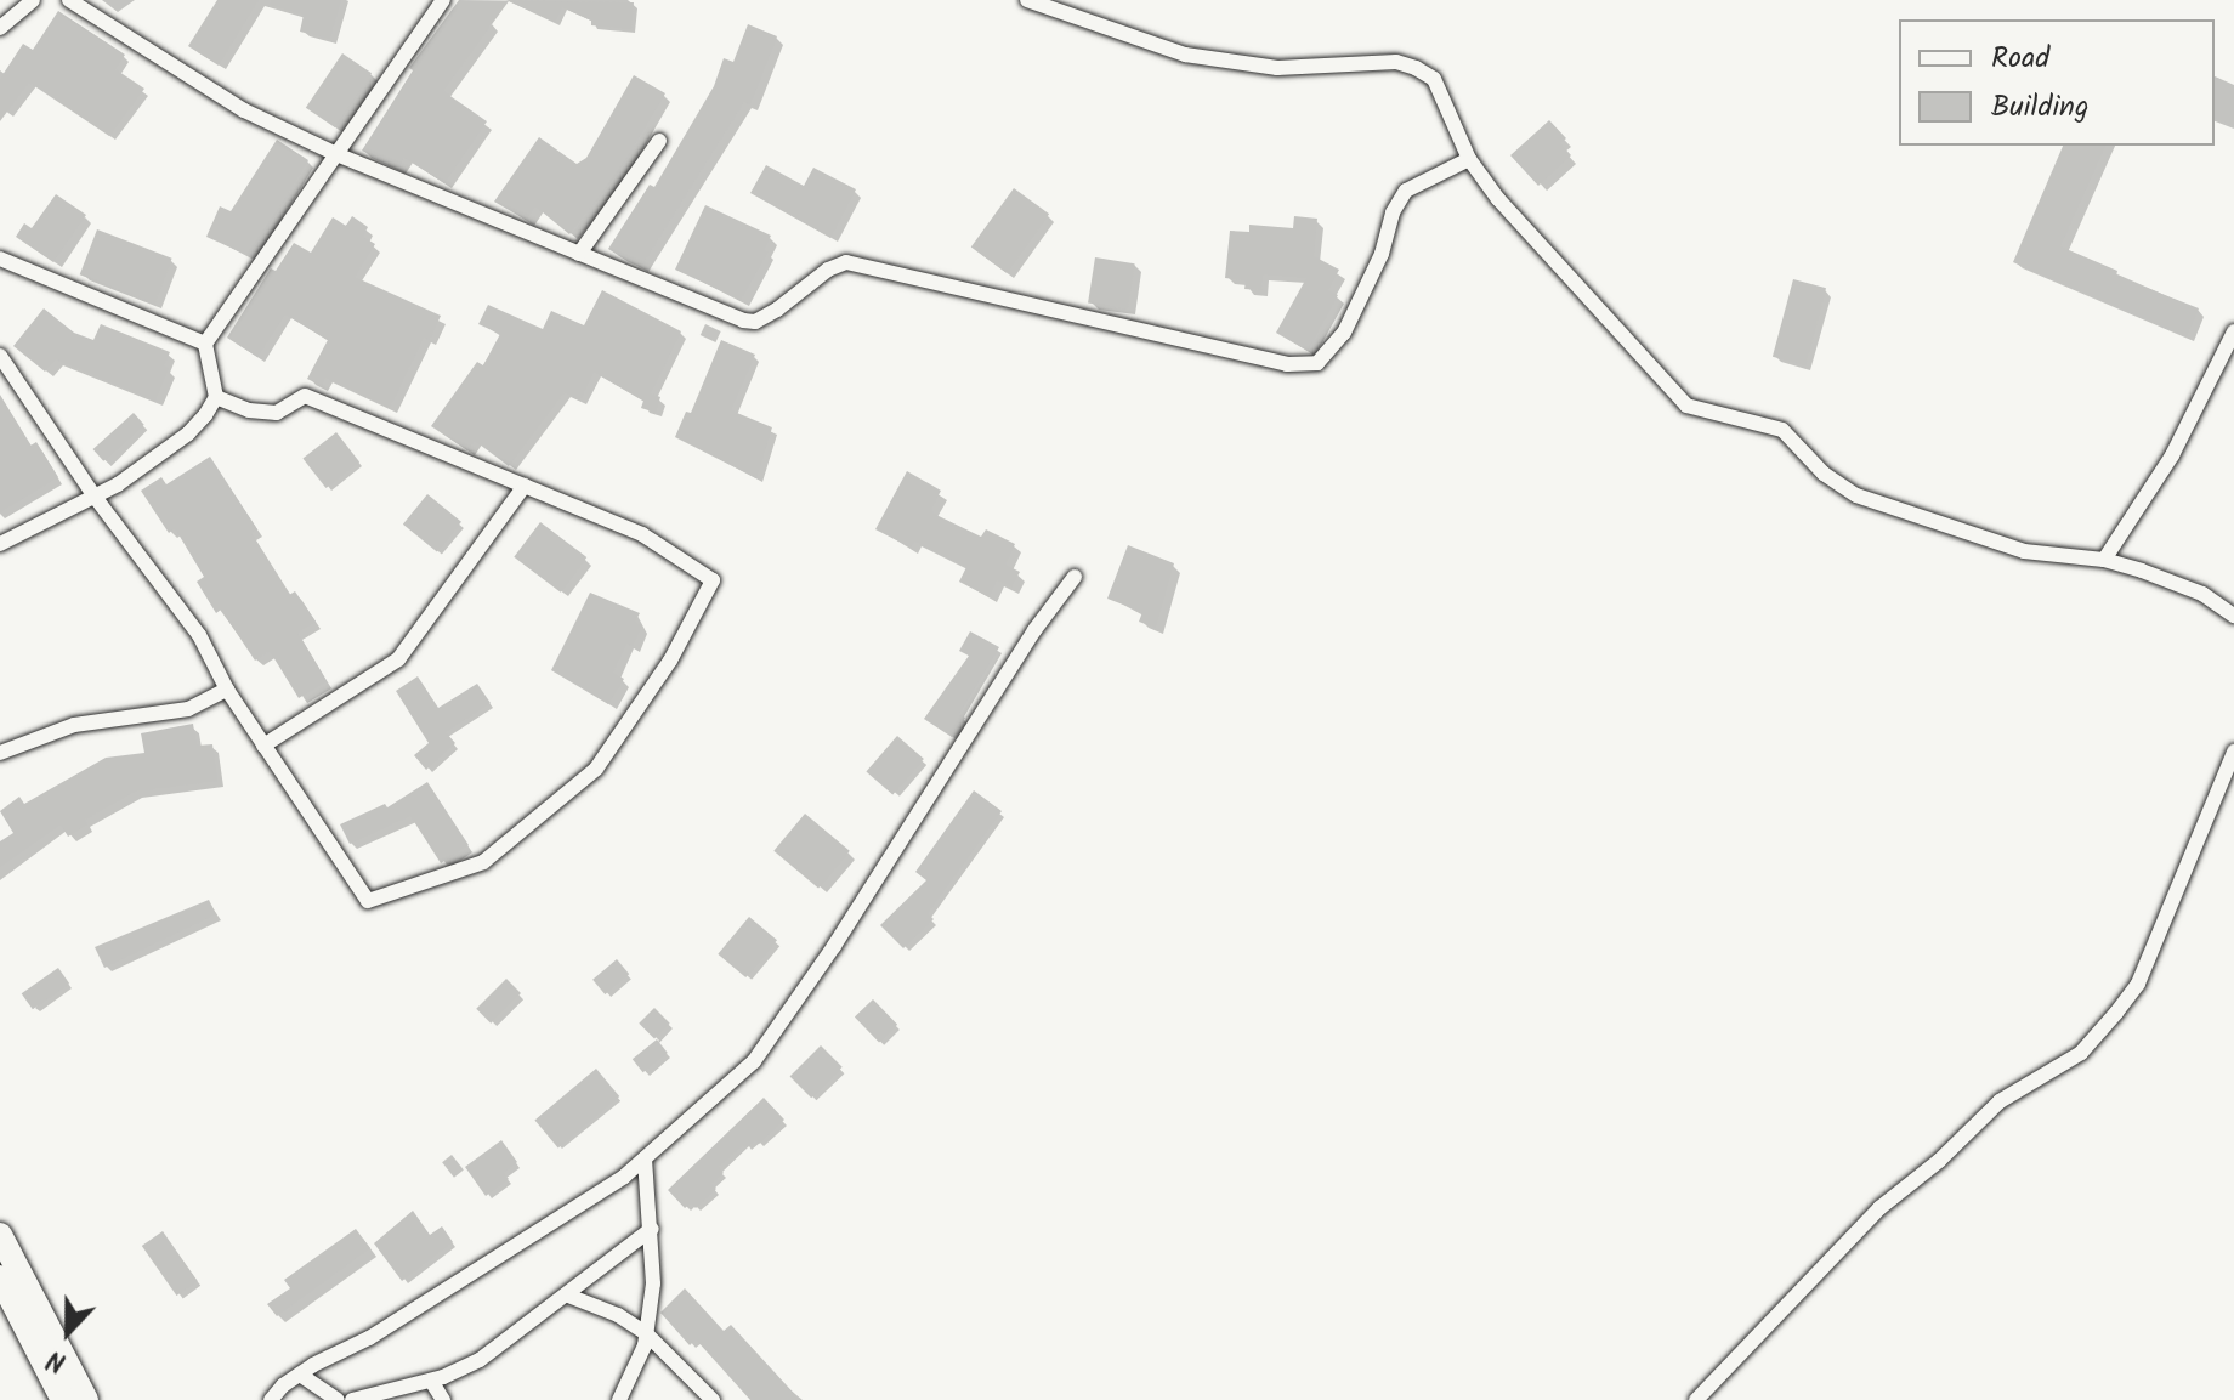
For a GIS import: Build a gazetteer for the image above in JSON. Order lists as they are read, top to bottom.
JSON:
{
  "legend": ["Road", "Building"],
  "north": "bottom"
}
